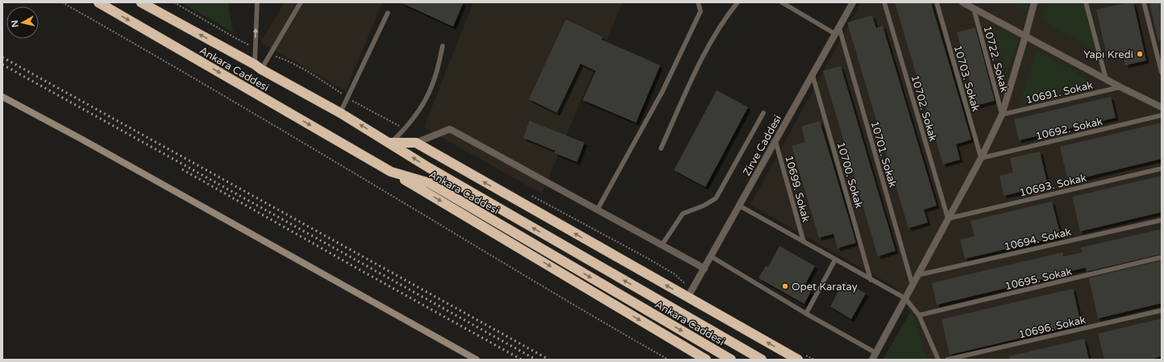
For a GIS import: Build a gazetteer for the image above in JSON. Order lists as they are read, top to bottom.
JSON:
{
  "streets": {
    "highway": ["Ankara Caddesi"],
    "street": ["Zirve Caddesi"],
    "lane": [
      "10722. Sokak",
      "10703. Sokak",
      "10691. Sokak",
      "10702. Sokak",
      "10692. Sokak",
      "10701. Sokak",
      "10700. Sokak",
      "10693. Sokak",
      "10699. Sokak",
      "10694. Sokak",
      "10695. Sokak",
      "10696. Sokak"
    ]
  },
  "crossings": [
    ["10722. Sokak", "10691. Sokak"],
    ["10703. Sokak", "10692. Sokak"],
    ["10702. Sokak", "10693. Sokak"],
    ["Zirve Caddesi", "10701. Sokak"],
    ["Zirve Caddesi", "10700. Sokak"],
    ["Zirve Caddesi", "10699. Sokak"]
  ],
  "places": ["Yapı Kredi", "Opet Karatay"],
  "north": "left"
}
